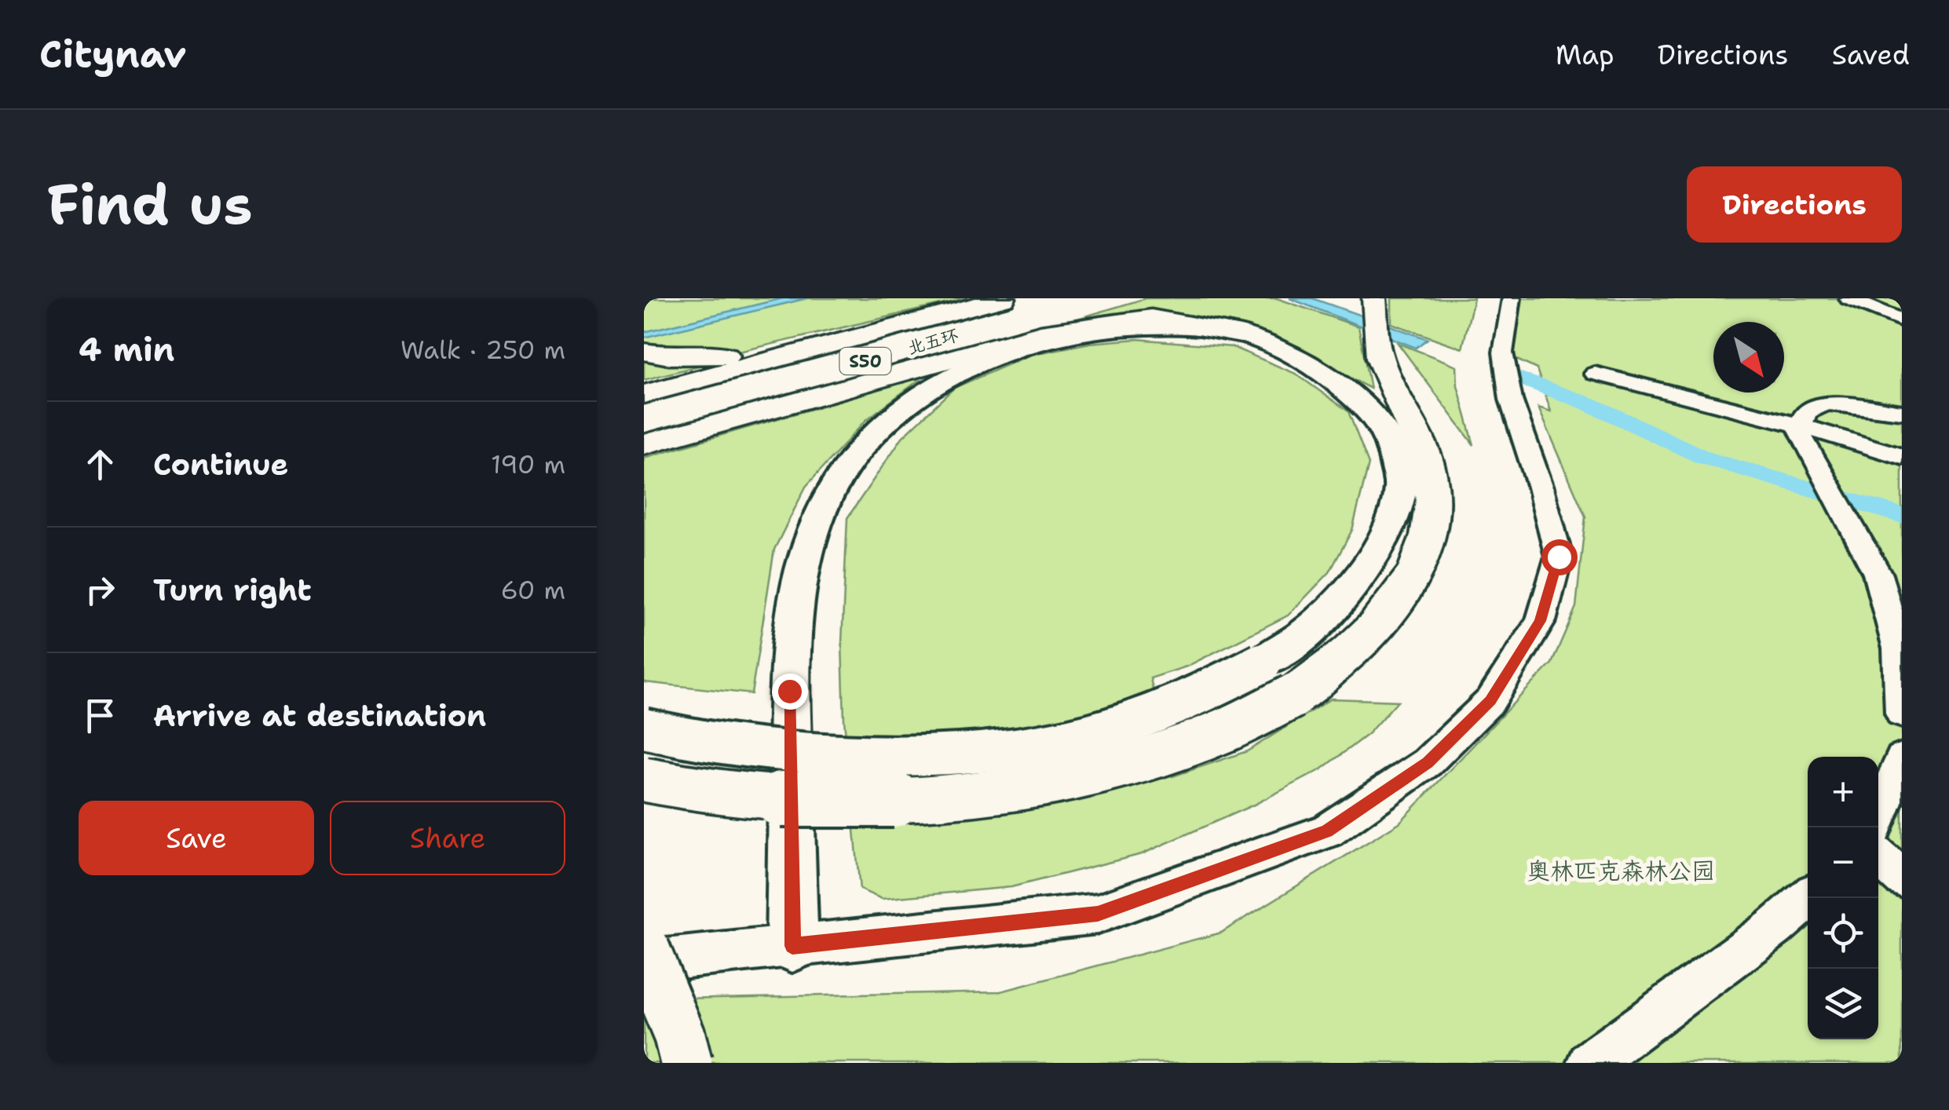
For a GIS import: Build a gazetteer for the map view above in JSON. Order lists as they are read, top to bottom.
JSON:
{
  "streets": {
    "highway": ["北五环", "S50"]
  },
  "parks": ["奥林匹克森林公园"],
  "north": "bottom right",
  "page": {
    "header": "Citynav",
    "nav": ["Map", "Directions", "Saved"],
    "buttons": [
      "Directions",
      ["Save", "Share"]
    ],
    "title": "Find us",
    "heading": ["4 min", "Walk · 250 m"],
    "list": [
      ["Continue", "190 m"],
      ["Turn right", "60 m"],
      "Arrive at destination"
    ],
    "map_buttons": ["+", "−"]
  }
}
